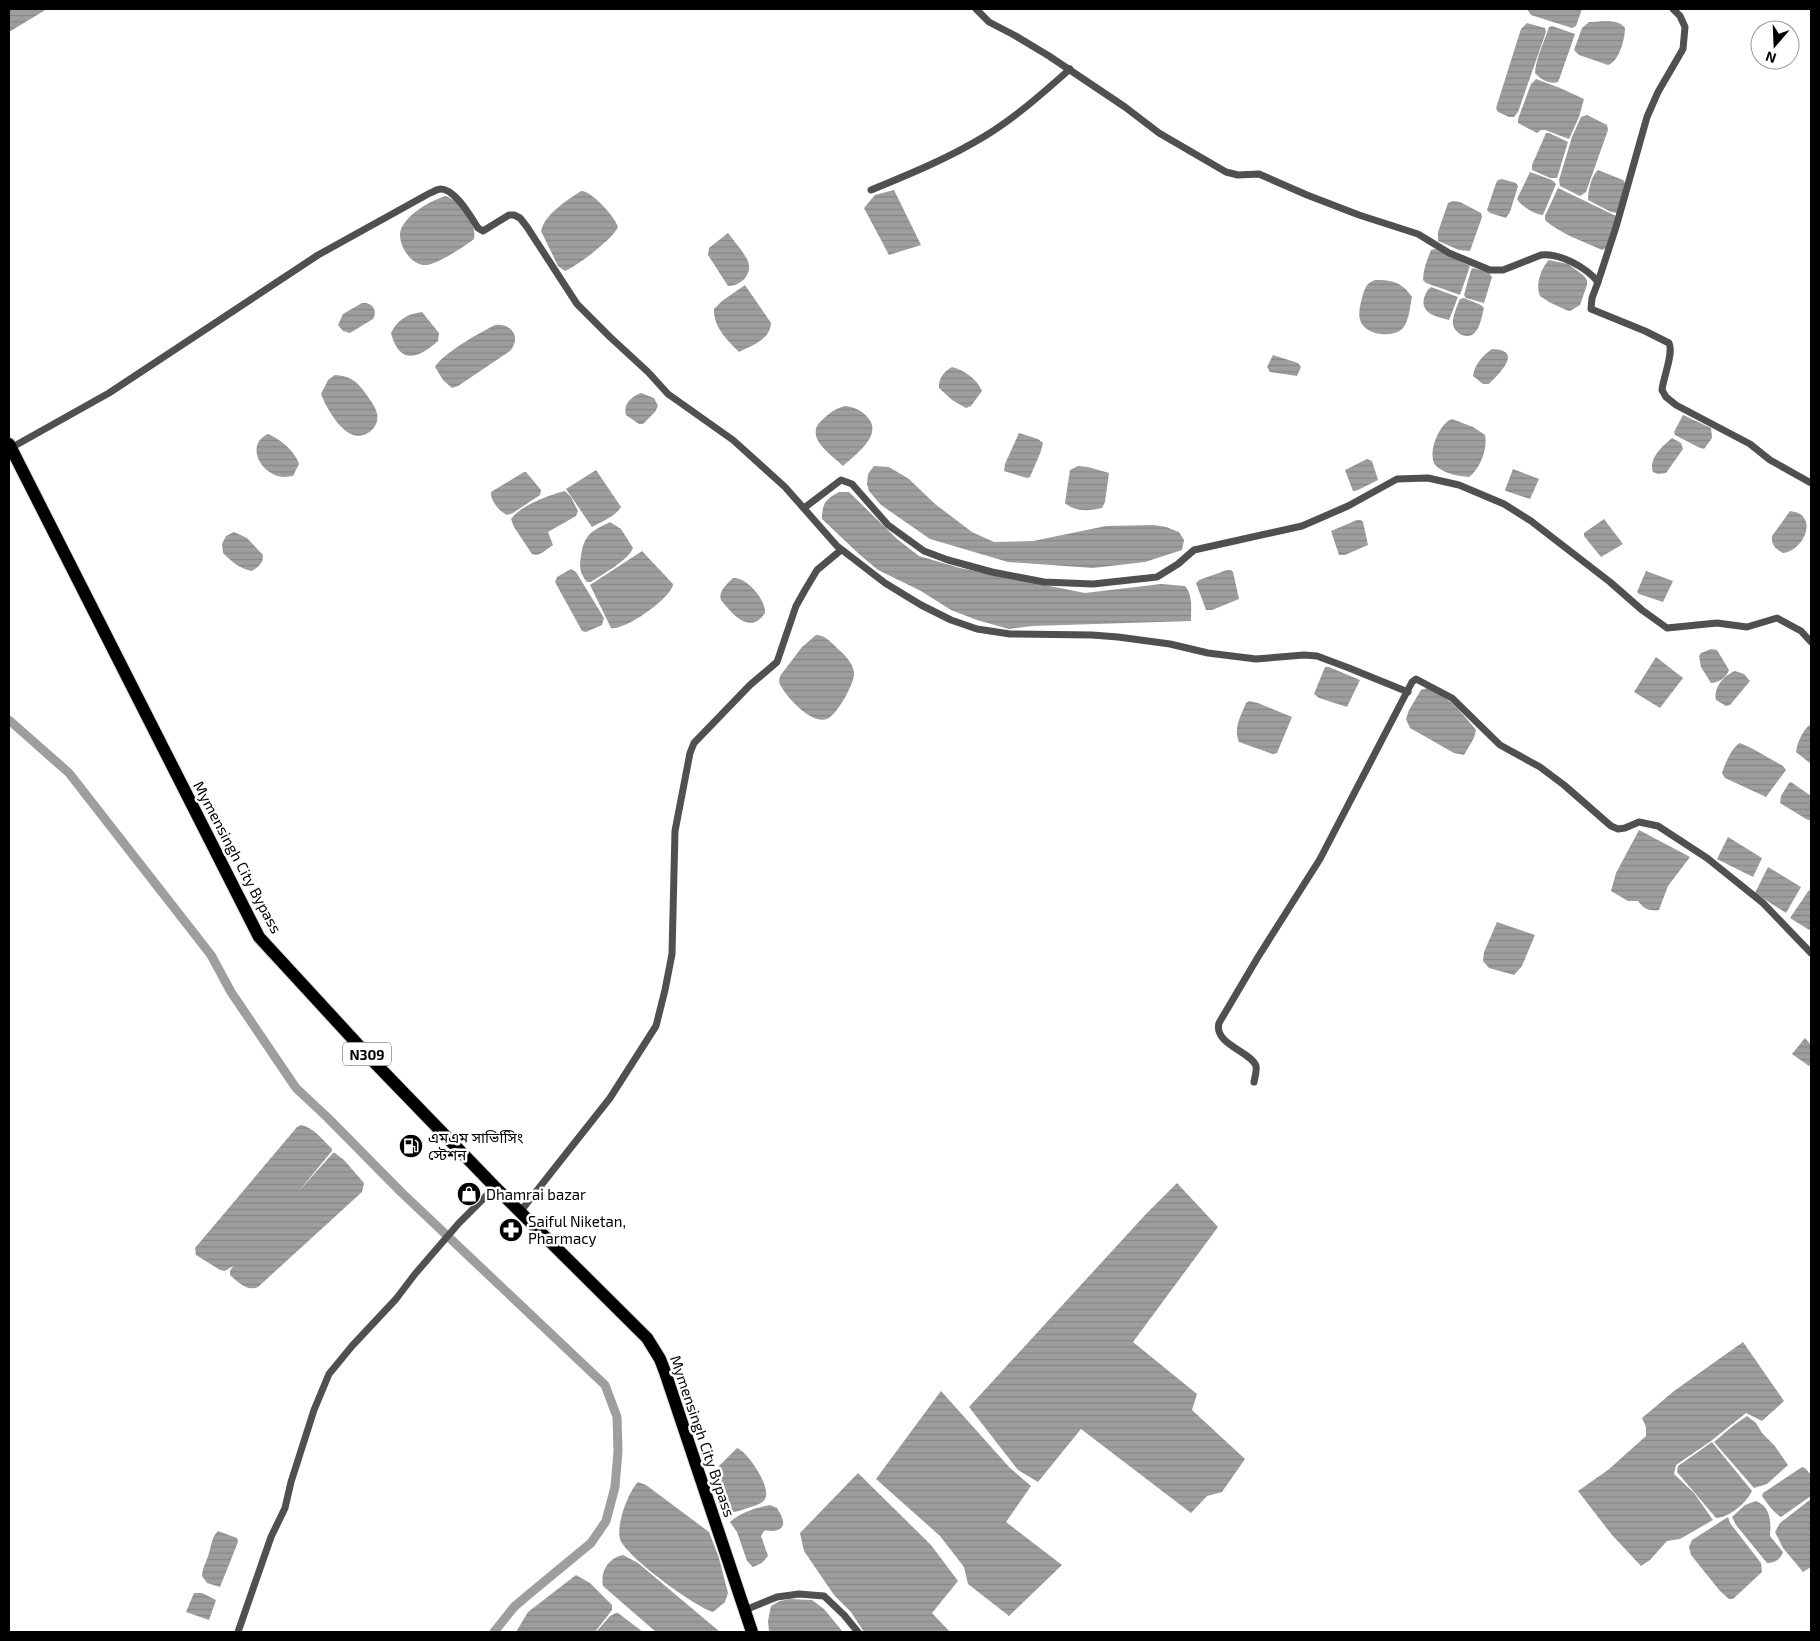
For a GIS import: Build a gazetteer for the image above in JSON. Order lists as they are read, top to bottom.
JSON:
{
  "streets": {
    "highway": ["Mymensingh City Bypass", "N309"]
  },
  "places": {
    "fuel station": ["এমএম সাভ‌িসি‌িং স্ট‌েশন"],
    "shop": ["Dhamrai bazar"],
    "pharmacy": ["Saiful Niketan, Pharmacy"]
  },
  "north": "bottom"
}
